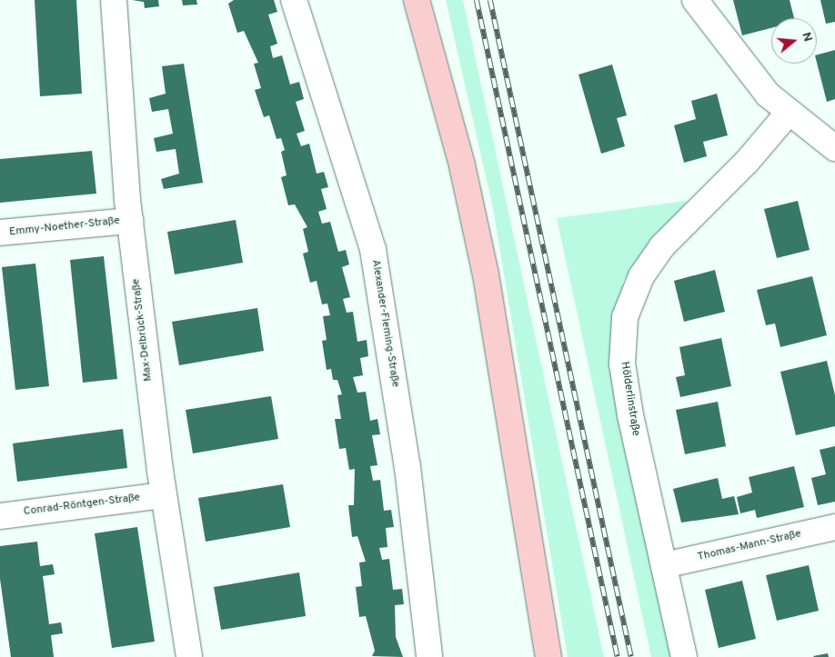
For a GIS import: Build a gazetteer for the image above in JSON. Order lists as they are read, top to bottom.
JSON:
{
  "streets": {
    "street": [
      "Emmy-Noether-Straße",
      "Alexander-Fleming-Straße",
      "Max-Delbrück-Straße",
      "Hölderlinstraße",
      "Conrad-Röntgen-Straße",
      "Thomas-Mann-Straße"
    ]
  },
  "crossings": [
    ["Emmy-Noether-Straße", "Max-Delbrück-Straße"],
    ["Max-Delbrück-Straße", "Conrad-Röntgen-Straße"],
    ["Hölderlinstraße", "Thomas-Mann-Straße"]
  ],
  "north": "right"
}
